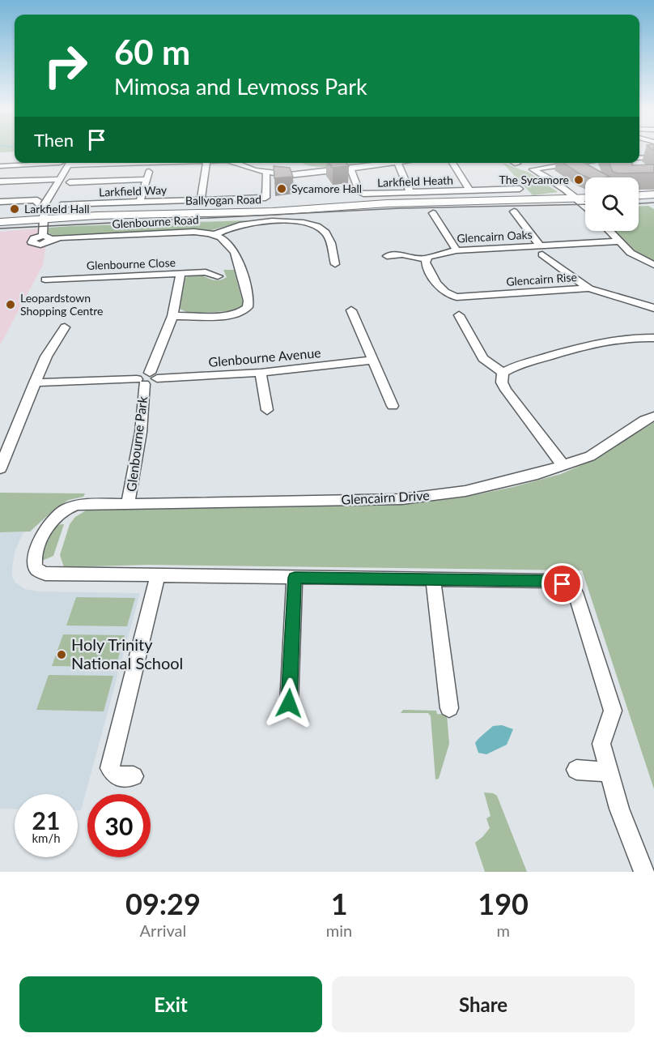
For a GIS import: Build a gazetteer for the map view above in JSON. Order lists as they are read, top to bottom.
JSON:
{
  "streets": {
    "street": [
      "Larkfield Heath",
      "Larkfield Way",
      "Ballyogan Road",
      "Glenbourne Road",
      "Glencairn Oaks",
      "Glenbourne Close",
      "Glencairn Rise",
      "Glenbourne Avenue",
      "Glenbourne Park",
      "Glencairn Drive"
    ]
  },
  "crossings": [
    ["Larkfield Heath", "Larkfield Way"],
    ["Ballyogan Road", "Glenbourne Road"],
    ["Glencairn Oaks", "Glencairn Rise"],
    ["Glenbourne Park", "Glencairn Drive"]
  ],
  "places": [
    "The Sycamore",
    "Sycamore Hall",
    "Larkfield Hall",
    "Leopardstown Shopping Centre",
    "Holy Trinity National School"
  ],
  "page": {
    "turn": ["60 m", "Mimosa and Levmoss Park"],
    "then": "Then",
    "speed": "21 km/h",
    "limit": "30",
    "eta": [
      "09:29",
      "Arrival",
      "1",
      "min",
      "190",
      "m"
    ],
    "buttons": ["Exit", "Share"]
  }
}
